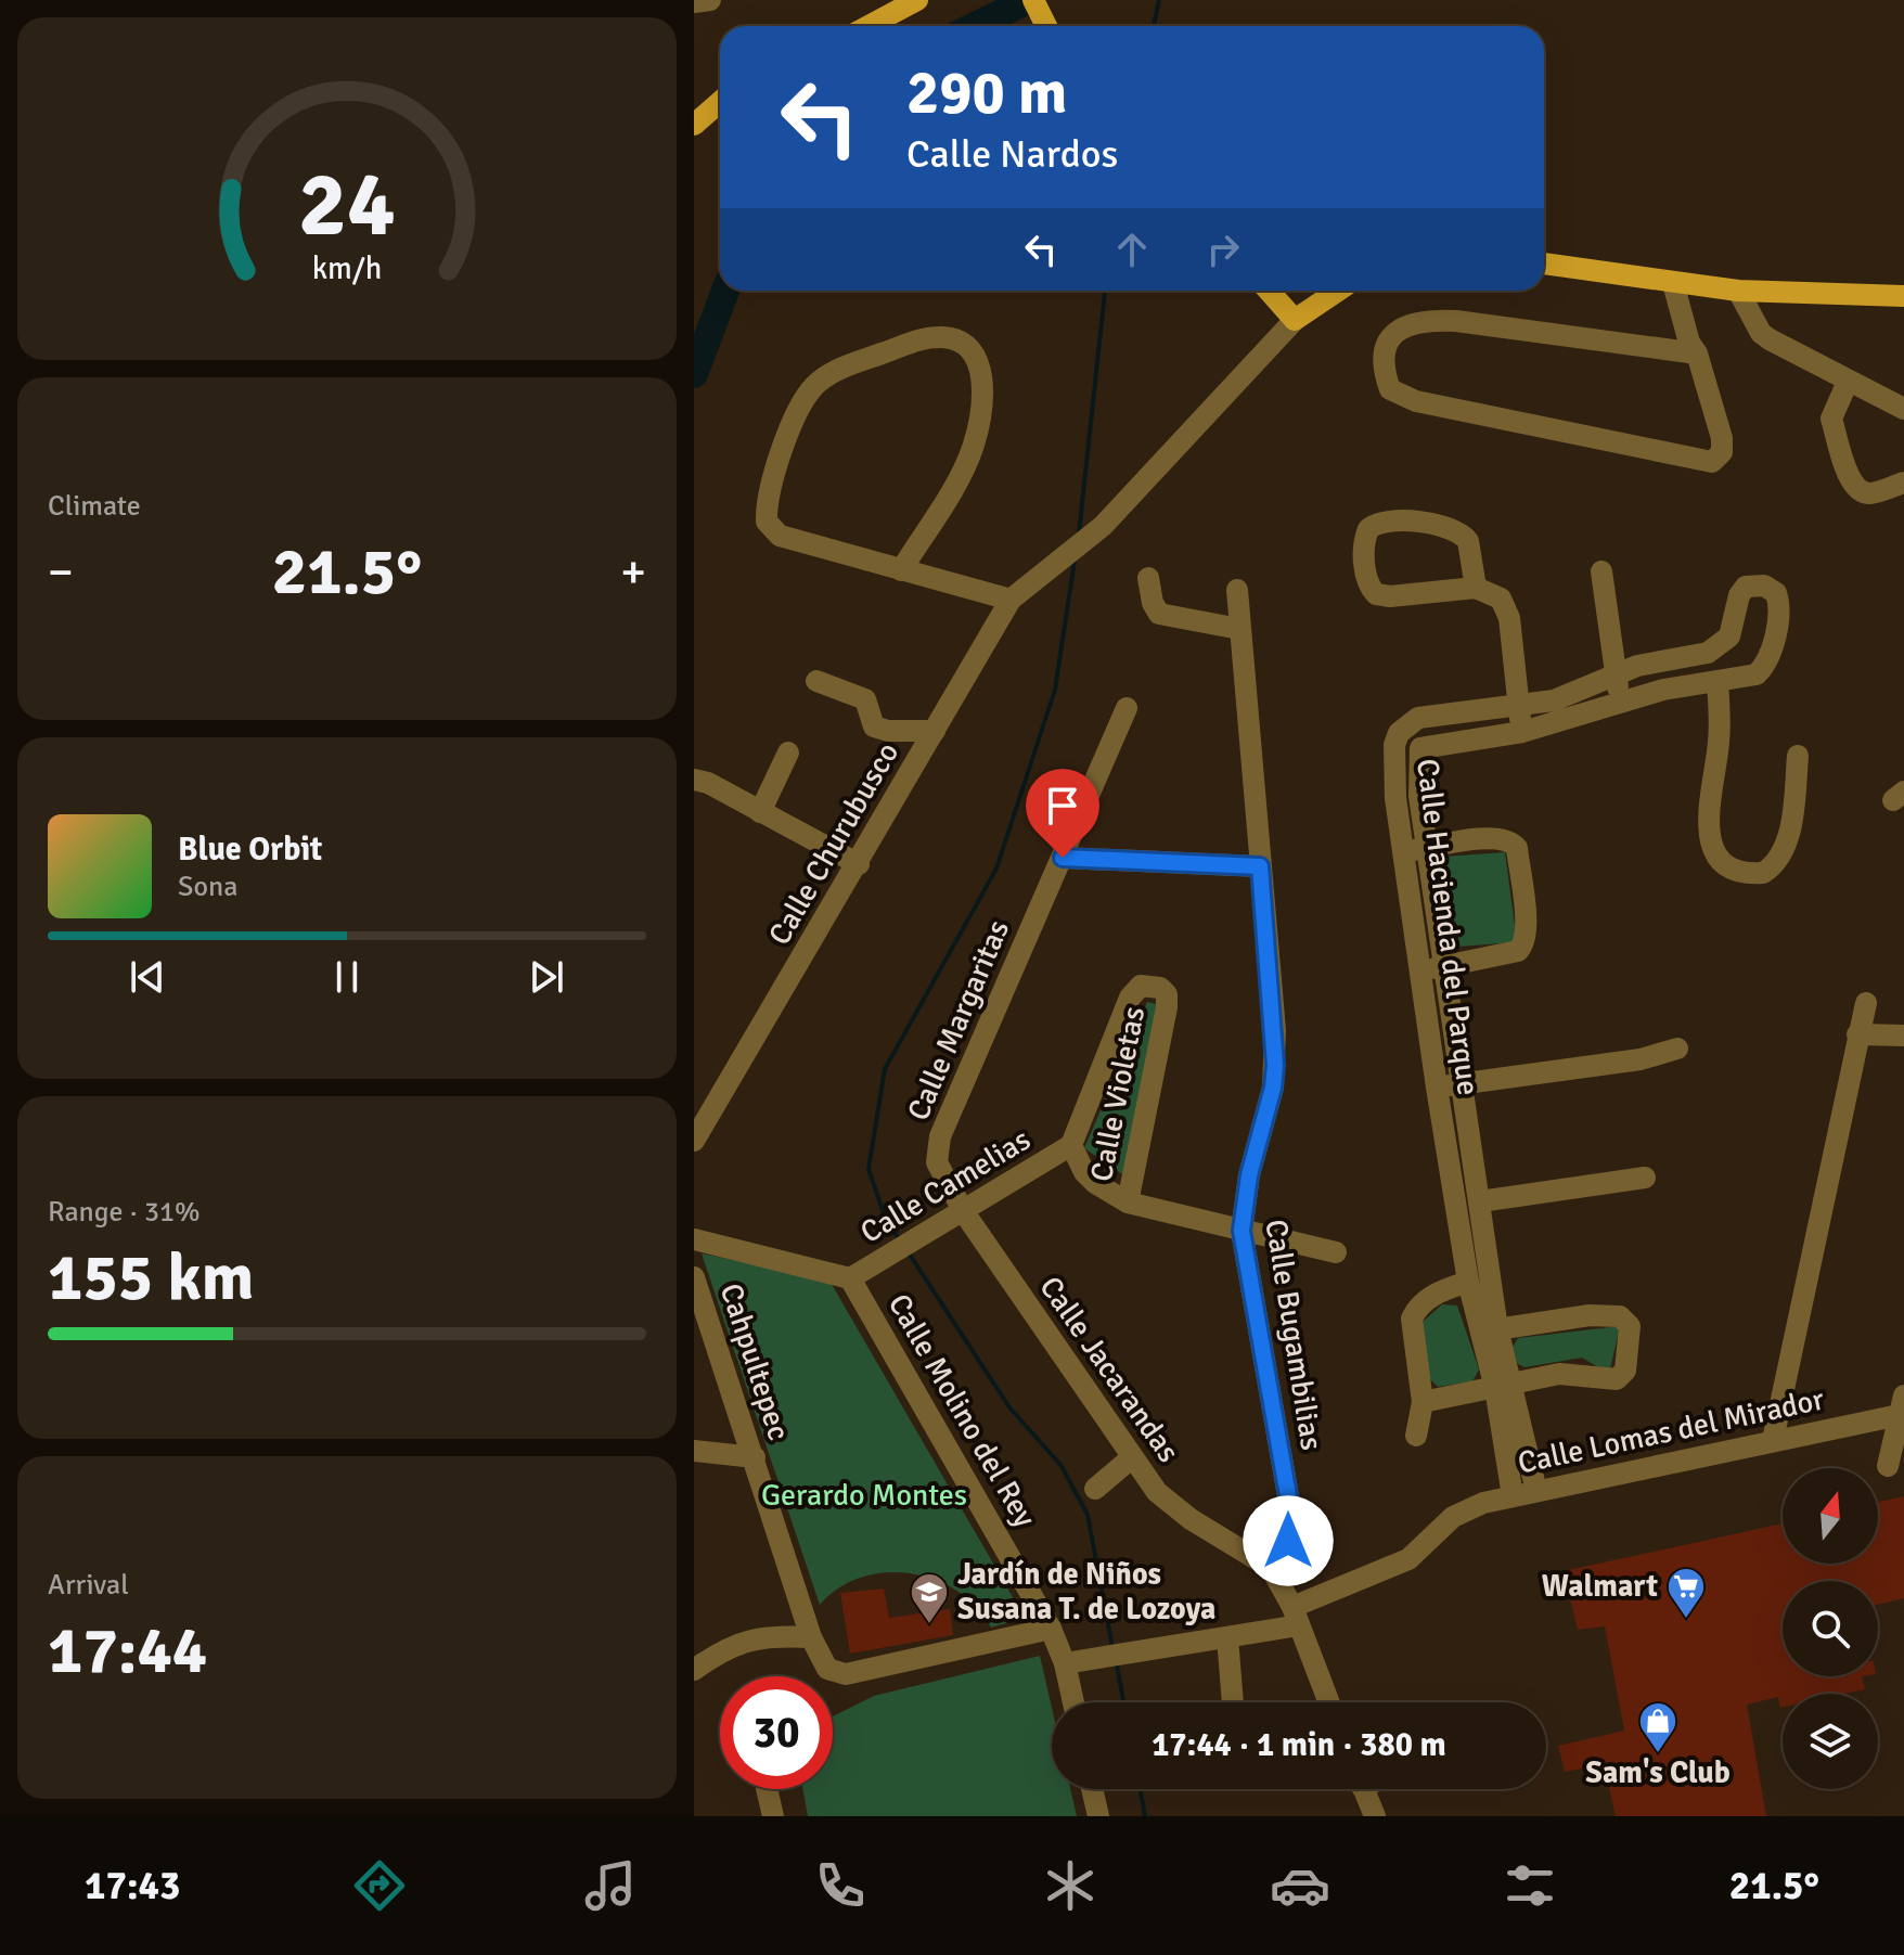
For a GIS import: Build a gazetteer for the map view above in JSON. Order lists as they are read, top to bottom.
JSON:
{
  "streets": {
    "street": [
      "Calle Churubusco",
      "Calle Hacienda del Parque",
      "Calle Margaritas",
      "Calle Violetas",
      "Calle Camelias",
      "Calle Bugambilias",
      "Cahpultepec",
      "Calle Jacarandas",
      "Calle Molino del Rey",
      "Calle Lomas del Mirador"
    ]
  },
  "crossings": [
    ["Calle Hacienda del Parque", "Calle Lomas del Mirador"],
    ["Calle Margaritas", "Calle Camelias"],
    ["Calle Margaritas", "Calle Jacarandas"],
    ["Calle Violetas", "Calle Camelias"],
    ["Calle Camelias", "Calle Jacarandas"],
    ["Calle Camelias", "Calle Molino del Rey"],
    ["Calle Bugambilias", "Calle Jacarandas"],
    ["Cahpultepec", "Calle Molino del Rey"]
  ],
  "parks": ["Gerardo Montes"],
  "places": {
    "supermarket": ["Walmart"],
    "school or university": ["Jardín de Niños Susana T. de Lozoya"],
    "shop": ["Sam's Club"]
  },
  "north": "top",
  "page": {
    "turn": ["290 m", "Calle Nardos"],
    "tile": [
      "Climate",
      ["Range · 31%", "155 km"],
      ["Arrival", "17:44"]
    ],
    "heat": ["−", "21.5°", "+"],
    "song": ["Blue Orbit", "Sona"],
    "limit": "30",
    "trip": "17:44 · 1 min · 380 m",
    "tabs": ["17:43", "21.5°"],
    "gauge": ["24", "km/h"]
  }
}
